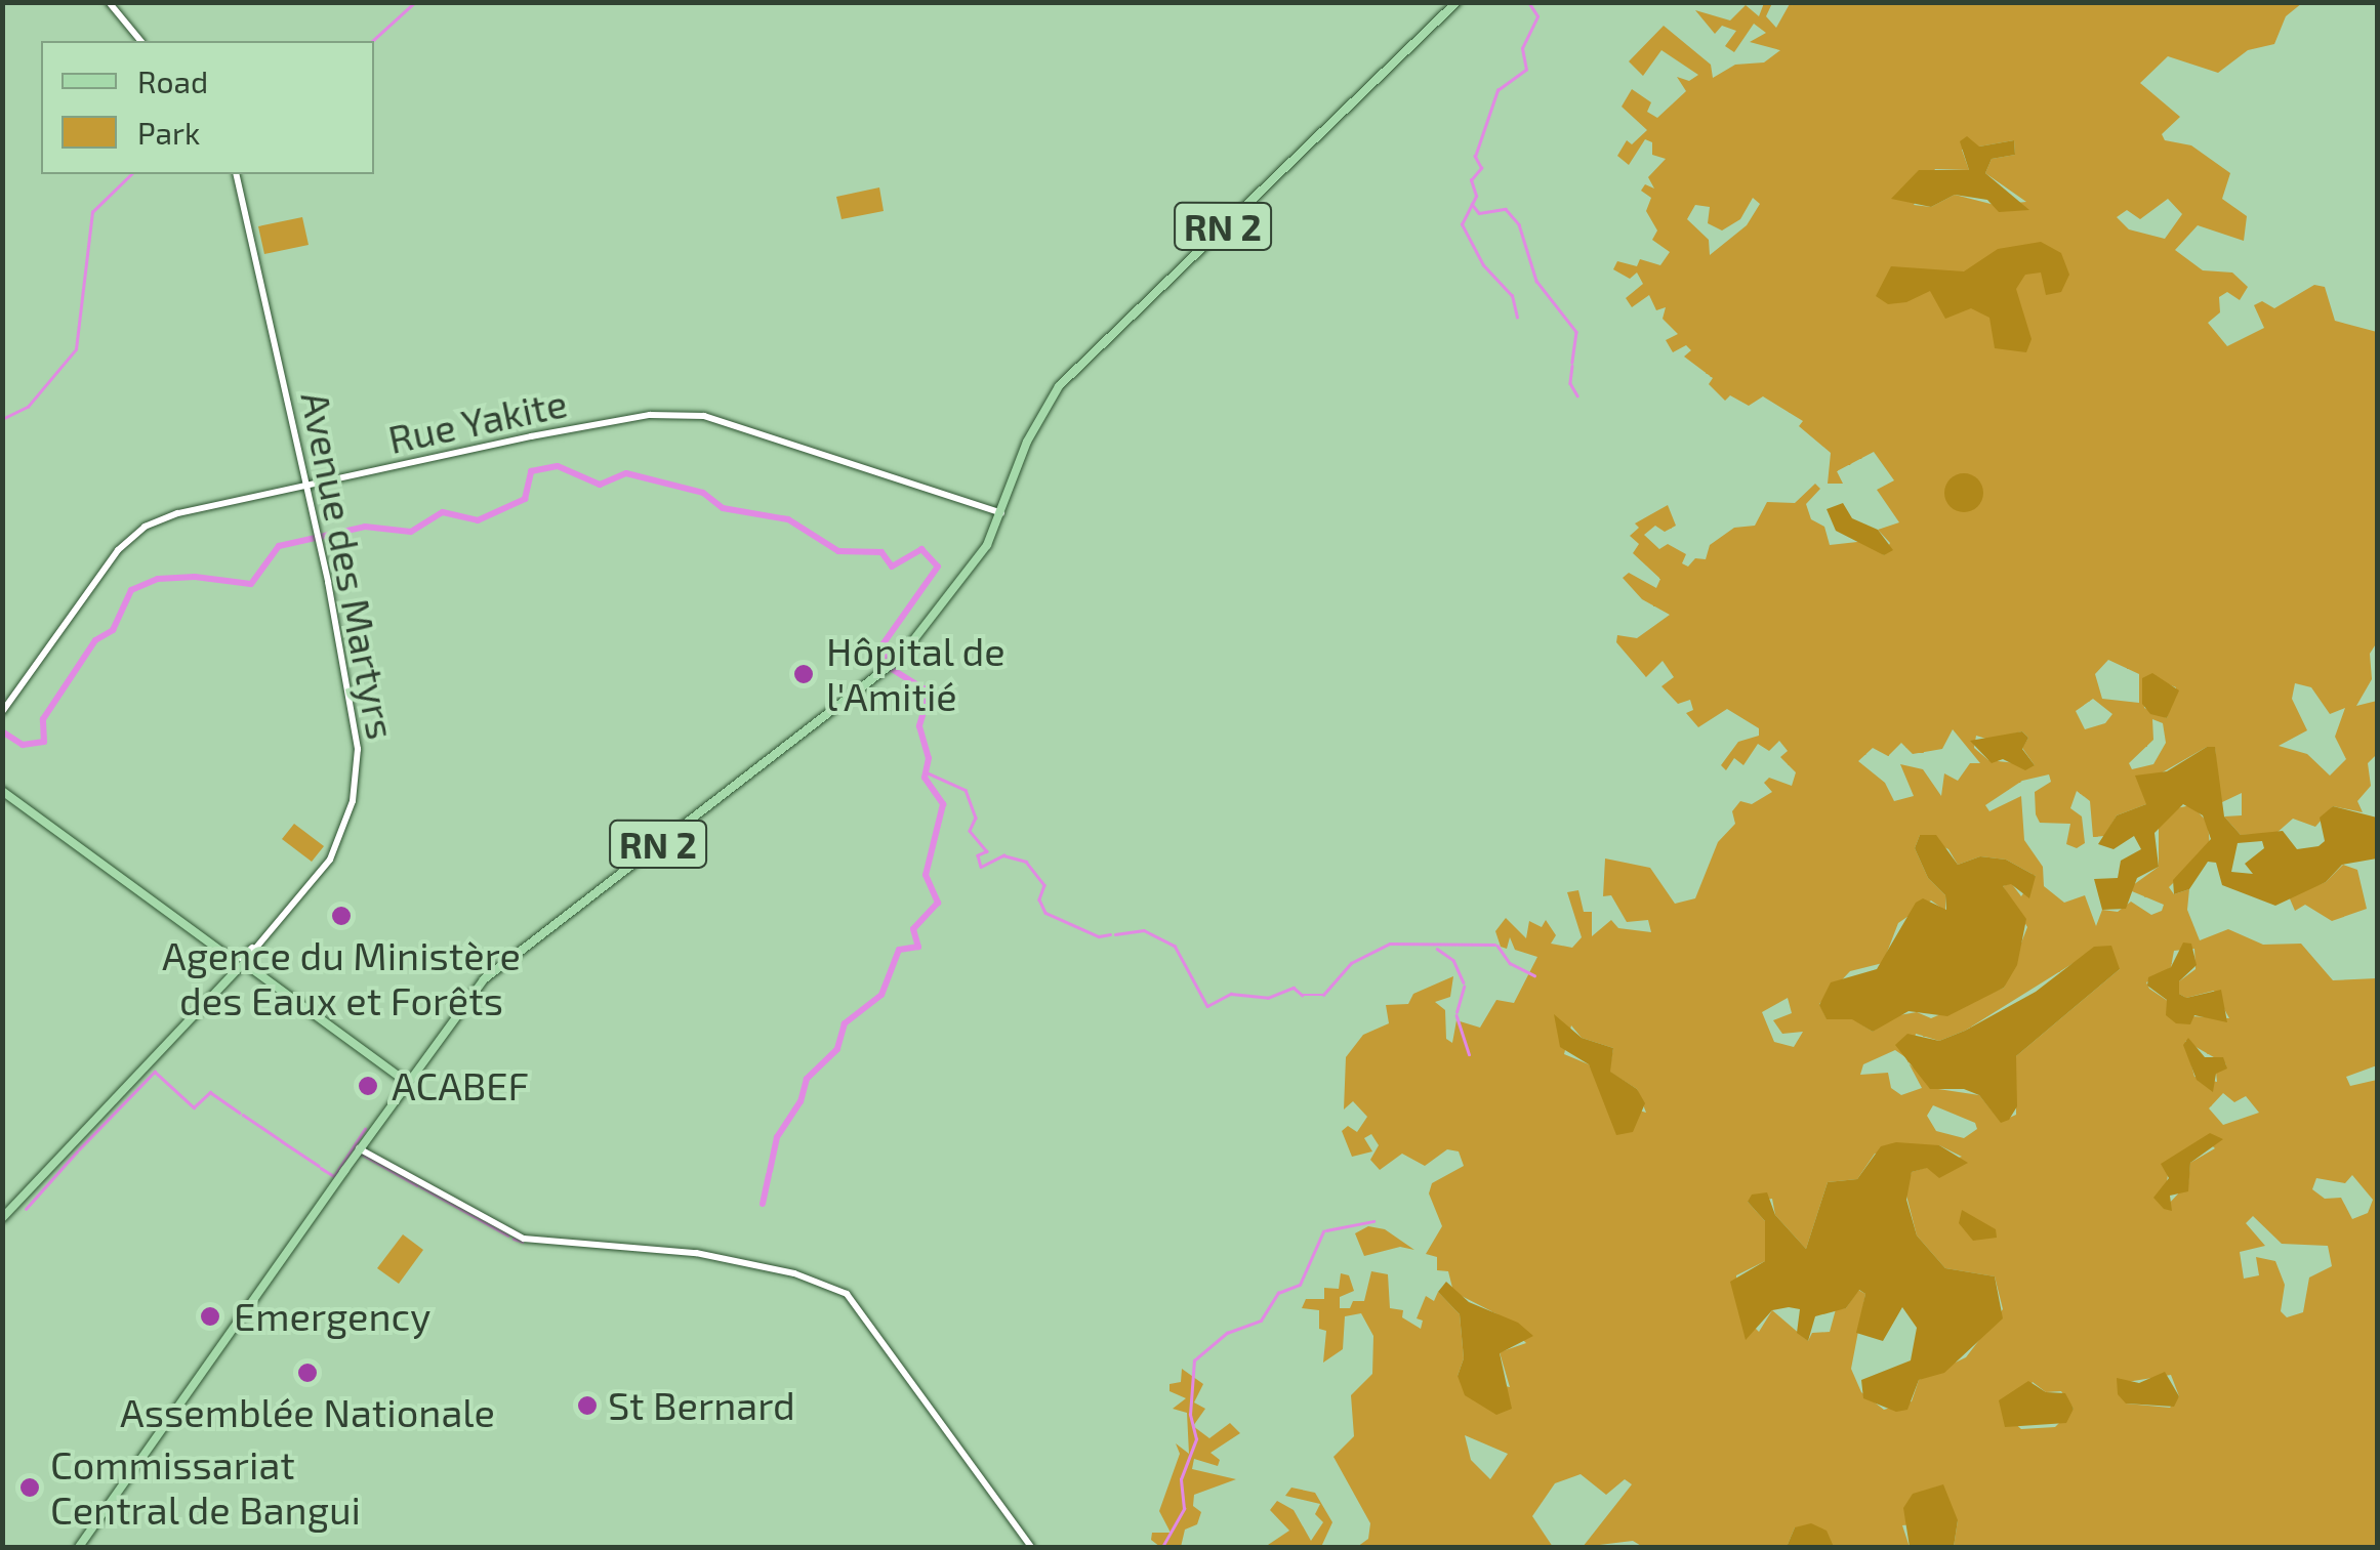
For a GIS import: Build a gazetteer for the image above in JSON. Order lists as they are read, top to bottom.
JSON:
{
  "streets": {
    "main road": ["RN 2", "Rue Yakite", "Avenue des Martyrs"]
  },
  "crossings": [
    ["RN 2", "Rue Yakite"],
    ["Rue Yakite", "Avenue des Martyrs"]
  ],
  "places": [
    "Hôpital de l'Amitié",
    "Agence du Ministère des Eaux et Forêts",
    "ACABEF",
    "Emergency",
    "Assemblée Nationale",
    "St Bernard",
    "Commissariat Central de Bangui"
  ],
  "legend": ["Road", "Park"]
}
